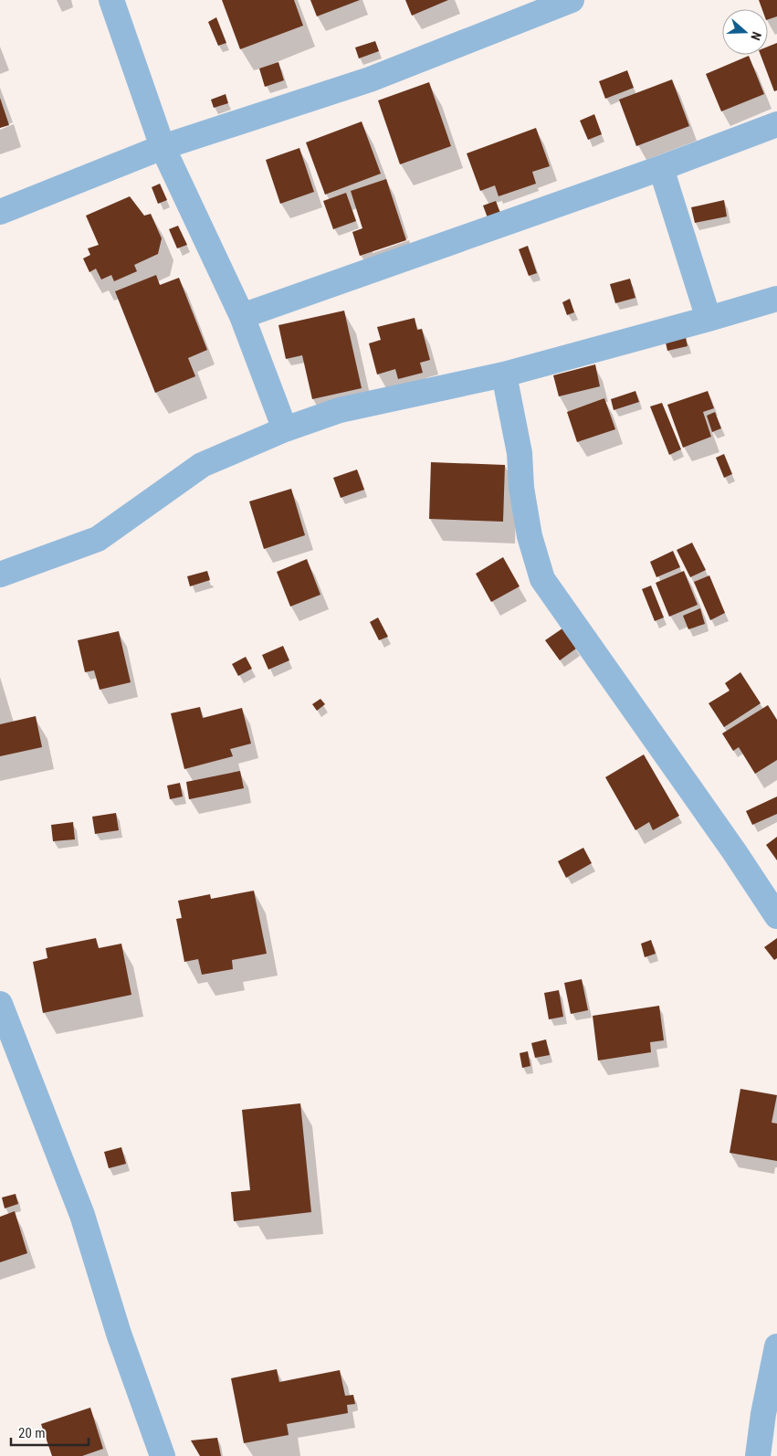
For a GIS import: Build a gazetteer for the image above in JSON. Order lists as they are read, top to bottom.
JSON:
{
  "scale_bar": "20 m",
  "north": "right"
}
